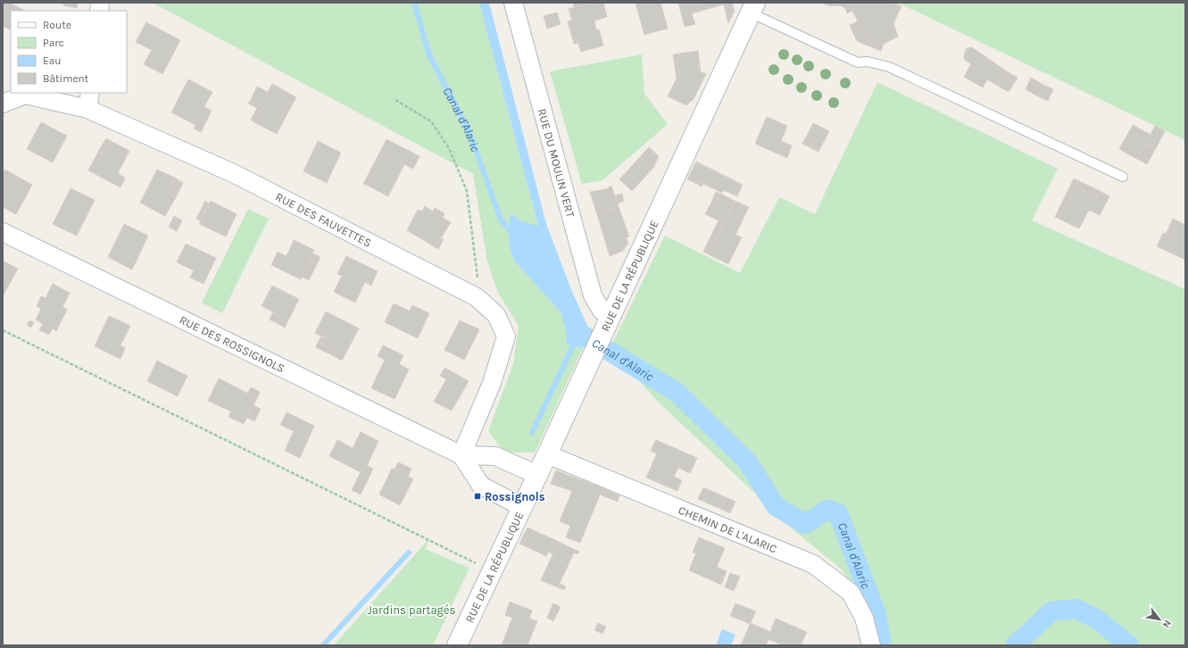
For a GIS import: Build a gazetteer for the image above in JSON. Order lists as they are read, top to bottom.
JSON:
{
  "streets": {
    "street": [
      "RUE DU MOULIN VERT",
      "RUE DES FAUVETTES",
      "RUE DE LA RÉPUBLIQUE",
      "RUE DES ROSSIGNOLS",
      "CHEMIN DE L'ALARIC"
    ]
  },
  "crossings": [
    ["RUE DU MOULIN VERT", "RUE DE LA RÉPUBLIQUE"],
    ["RUE DES FAUVETTES", "RUE DES ROSSIGNOLS"],
    ["RUE DE LA RÉPUBLIQUE", "RUE DES ROSSIGNOLS"],
    ["RUE DE LA RÉPUBLIQUE", "CHEMIN DE L'ALARIC"]
  ],
  "water": ["Canal d'Alaric"],
  "parks": ["Jardins partagés"],
  "places": {
    "transit": ["Rossignols"]
  },
  "legend": [
    "Route",
    "Parc",
    "Eau",
    "Bâtiment"
  ],
  "north": "bottom right"
}
